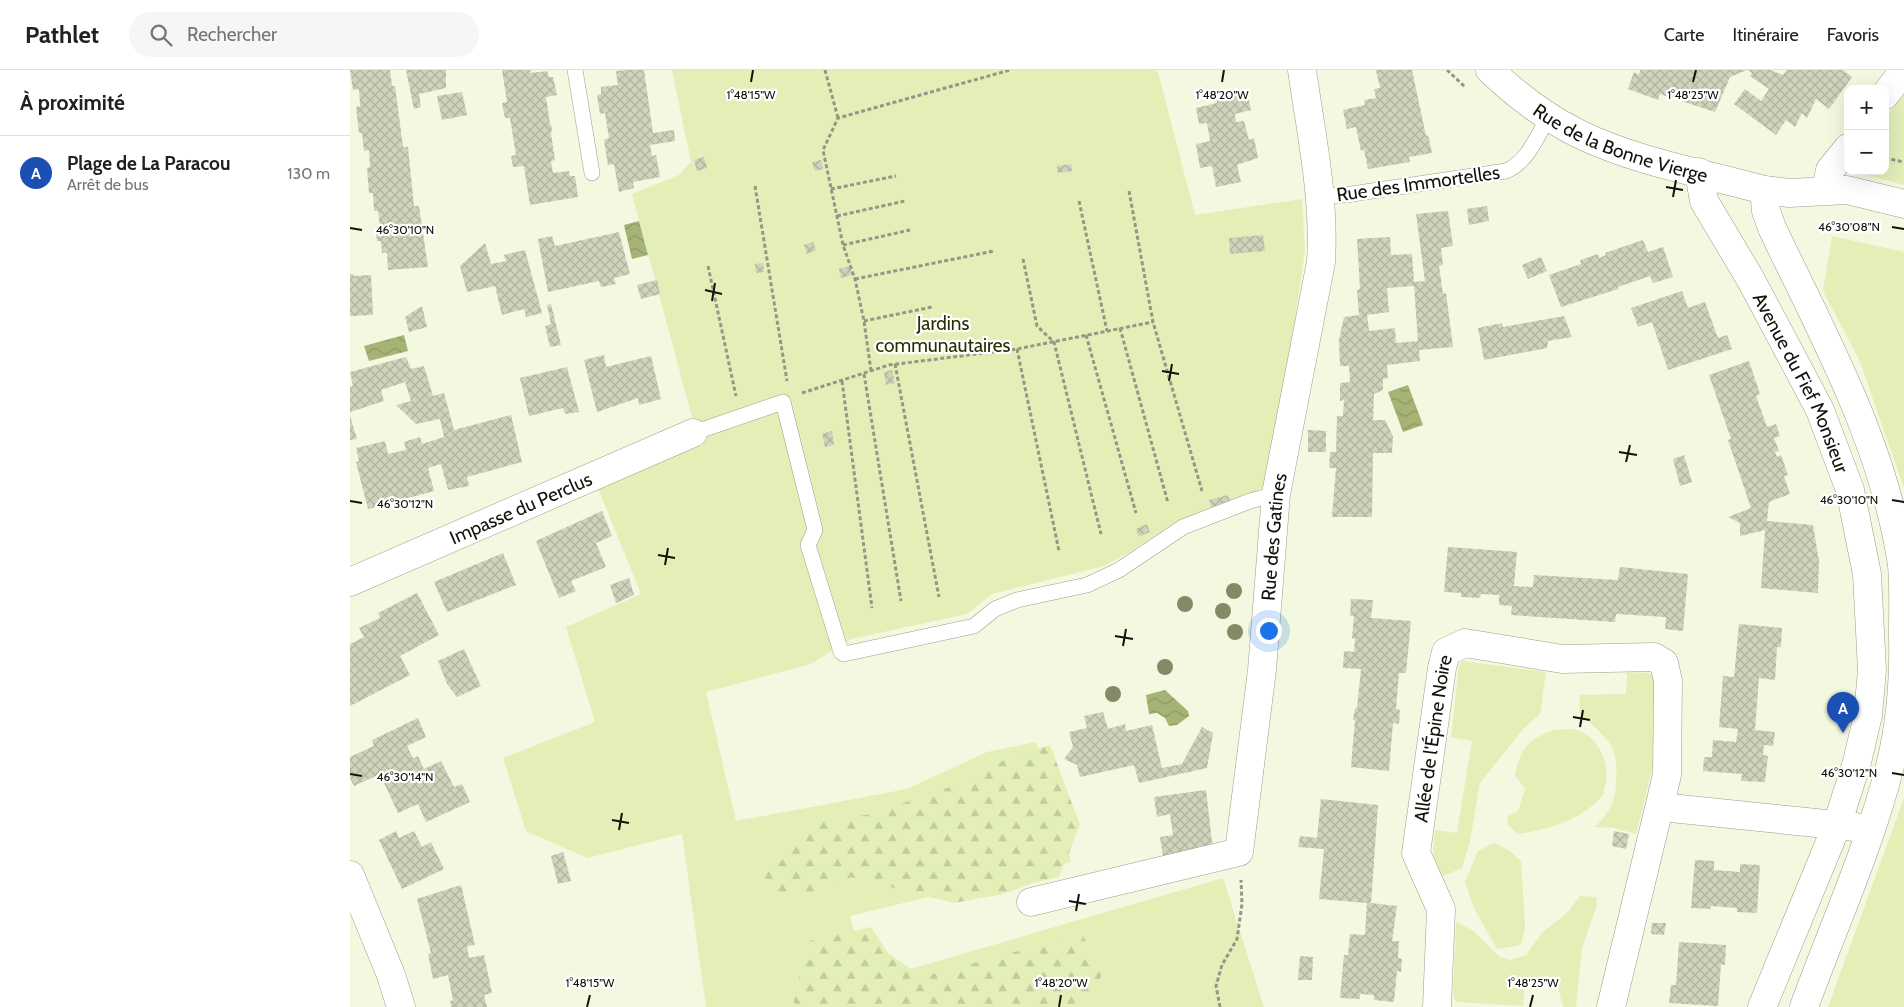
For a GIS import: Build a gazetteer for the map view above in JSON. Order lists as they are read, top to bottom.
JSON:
{
  "streets": {
    "street": [
      "Rue de la Bonne Vierge",
      "Avenue du Fief Monsieur",
      "Impasse du Perclus",
      "Rue des Gatines",
      "Allée de l'Épine Noire"
    ],
    "lane": ["Rue des Immortelles"]
  },
  "crossings": [
    ["Rue de la Bonne Vierge", "Rue des Immortelles"],
    ["Rue de la Bonne Vierge", "Avenue du Fief Monsieur"],
    ["Rue des Immortelles", "Rue des Gatines"]
  ],
  "parks": ["Jardins communautaires"],
  "page": {
    "header": "Pathlet",
    "search": "Rechercher",
    "nav": ["Carte", "Itinéraire", "Favoris"],
    "heading": "À proximité",
    "map_buttons": ["+", "−"],
    "list": [
      {
        "mark": "A",
        "name": "Plage de La Paracou",
        "note": "Arrêt de bus",
        "value": "130 m"
      }
    ],
    "pins": "A"
  },
  "coordinates": [
    "1°48'15\"W",
    "1°48'20\"W",
    "1°48'25\"W",
    "46°30'08\"N",
    "46°30'10\"N",
    "46°30'12\"N",
    "46°30'14\"N"
  ]
}
